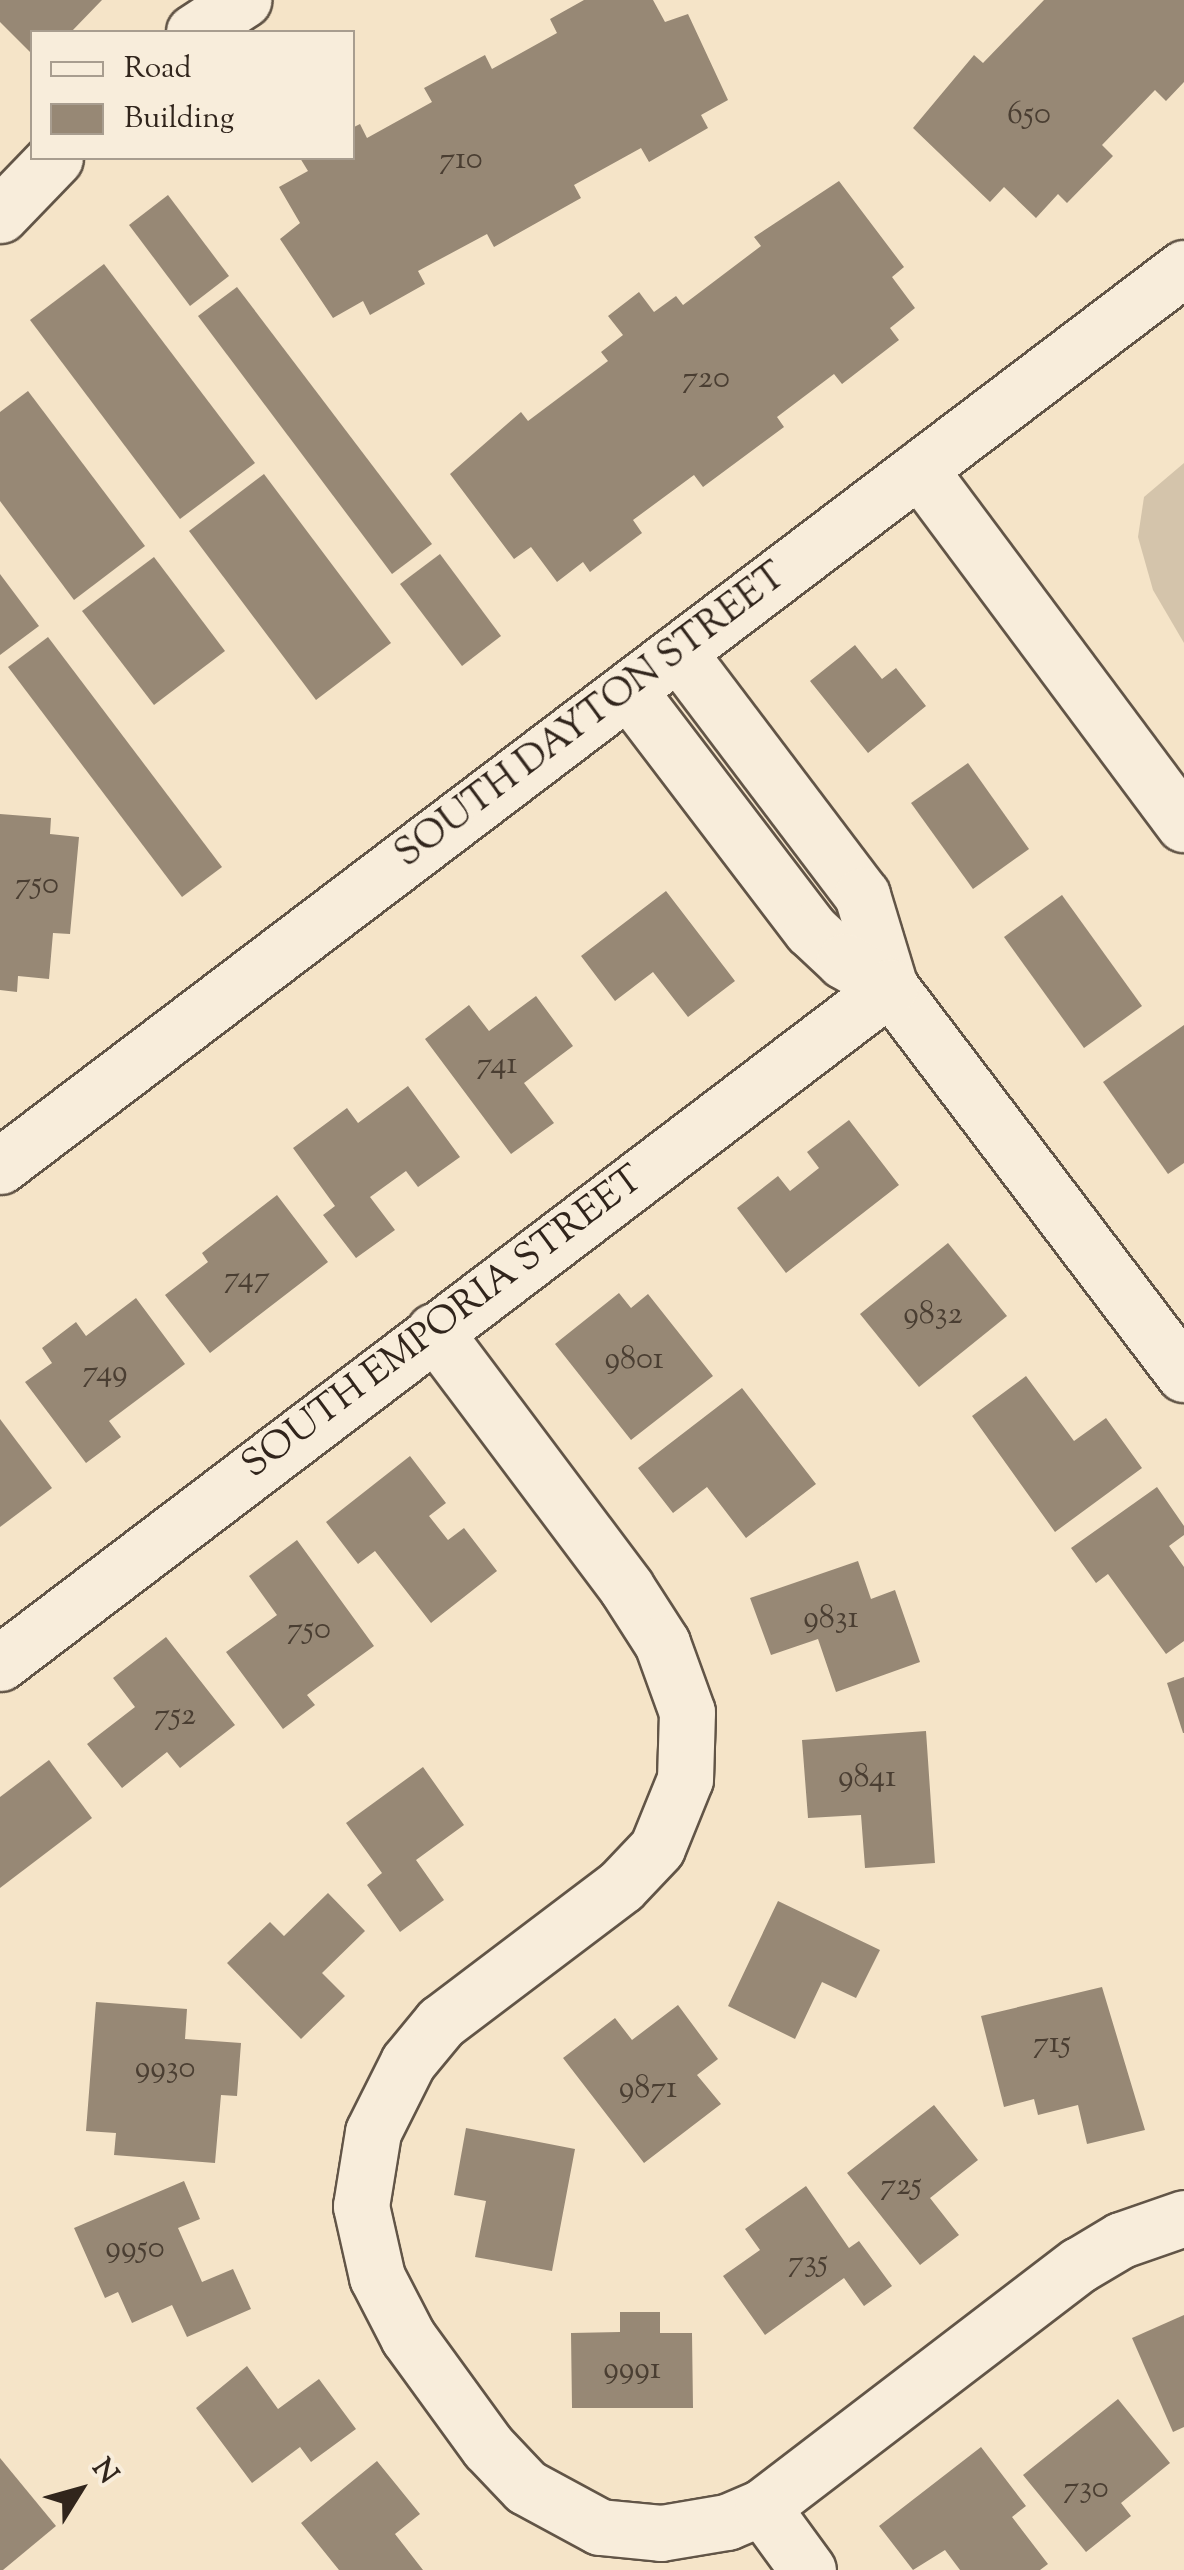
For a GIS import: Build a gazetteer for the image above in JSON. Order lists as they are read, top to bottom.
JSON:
{
  "streets": {
    "street": ["SOUTH DAYTON STREET", "SOUTH EMPORIA STREET"]
  },
  "house_numbers": [
    "650",
    "710",
    "720",
    "750",
    "741",
    "747",
    "9832",
    "9801",
    "749",
    "9831",
    "750",
    "752",
    "9841",
    "715",
    "9930",
    "9871",
    "725",
    "9950",
    "735",
    "9991",
    "730"
  ],
  "legend": ["Road", "Building"],
  "north": "top right"
}
